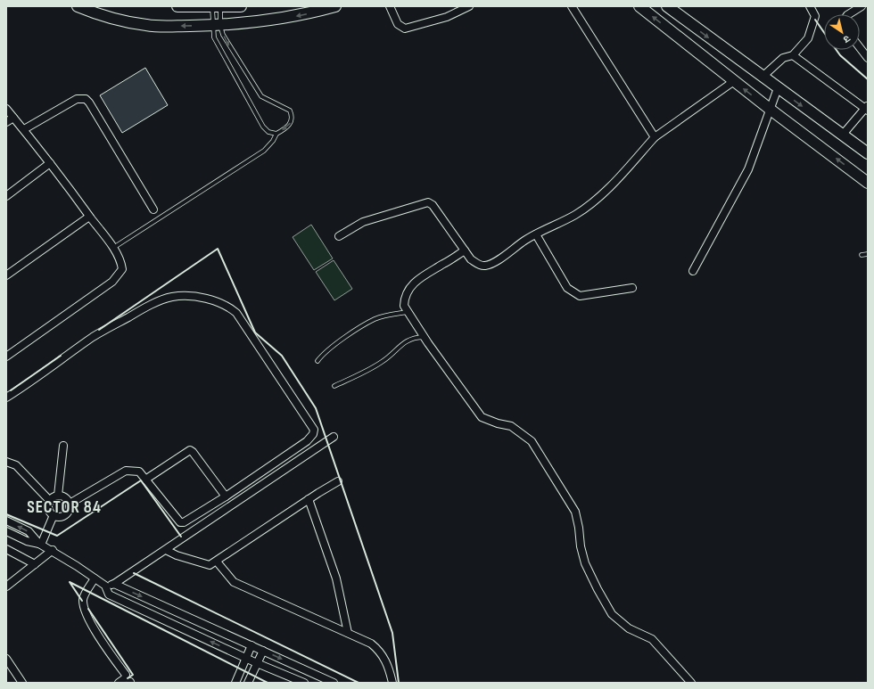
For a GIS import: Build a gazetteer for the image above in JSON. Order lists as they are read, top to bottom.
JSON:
{
  "districts": ["SECTOR 84"],
  "north": "bottom right"
}
